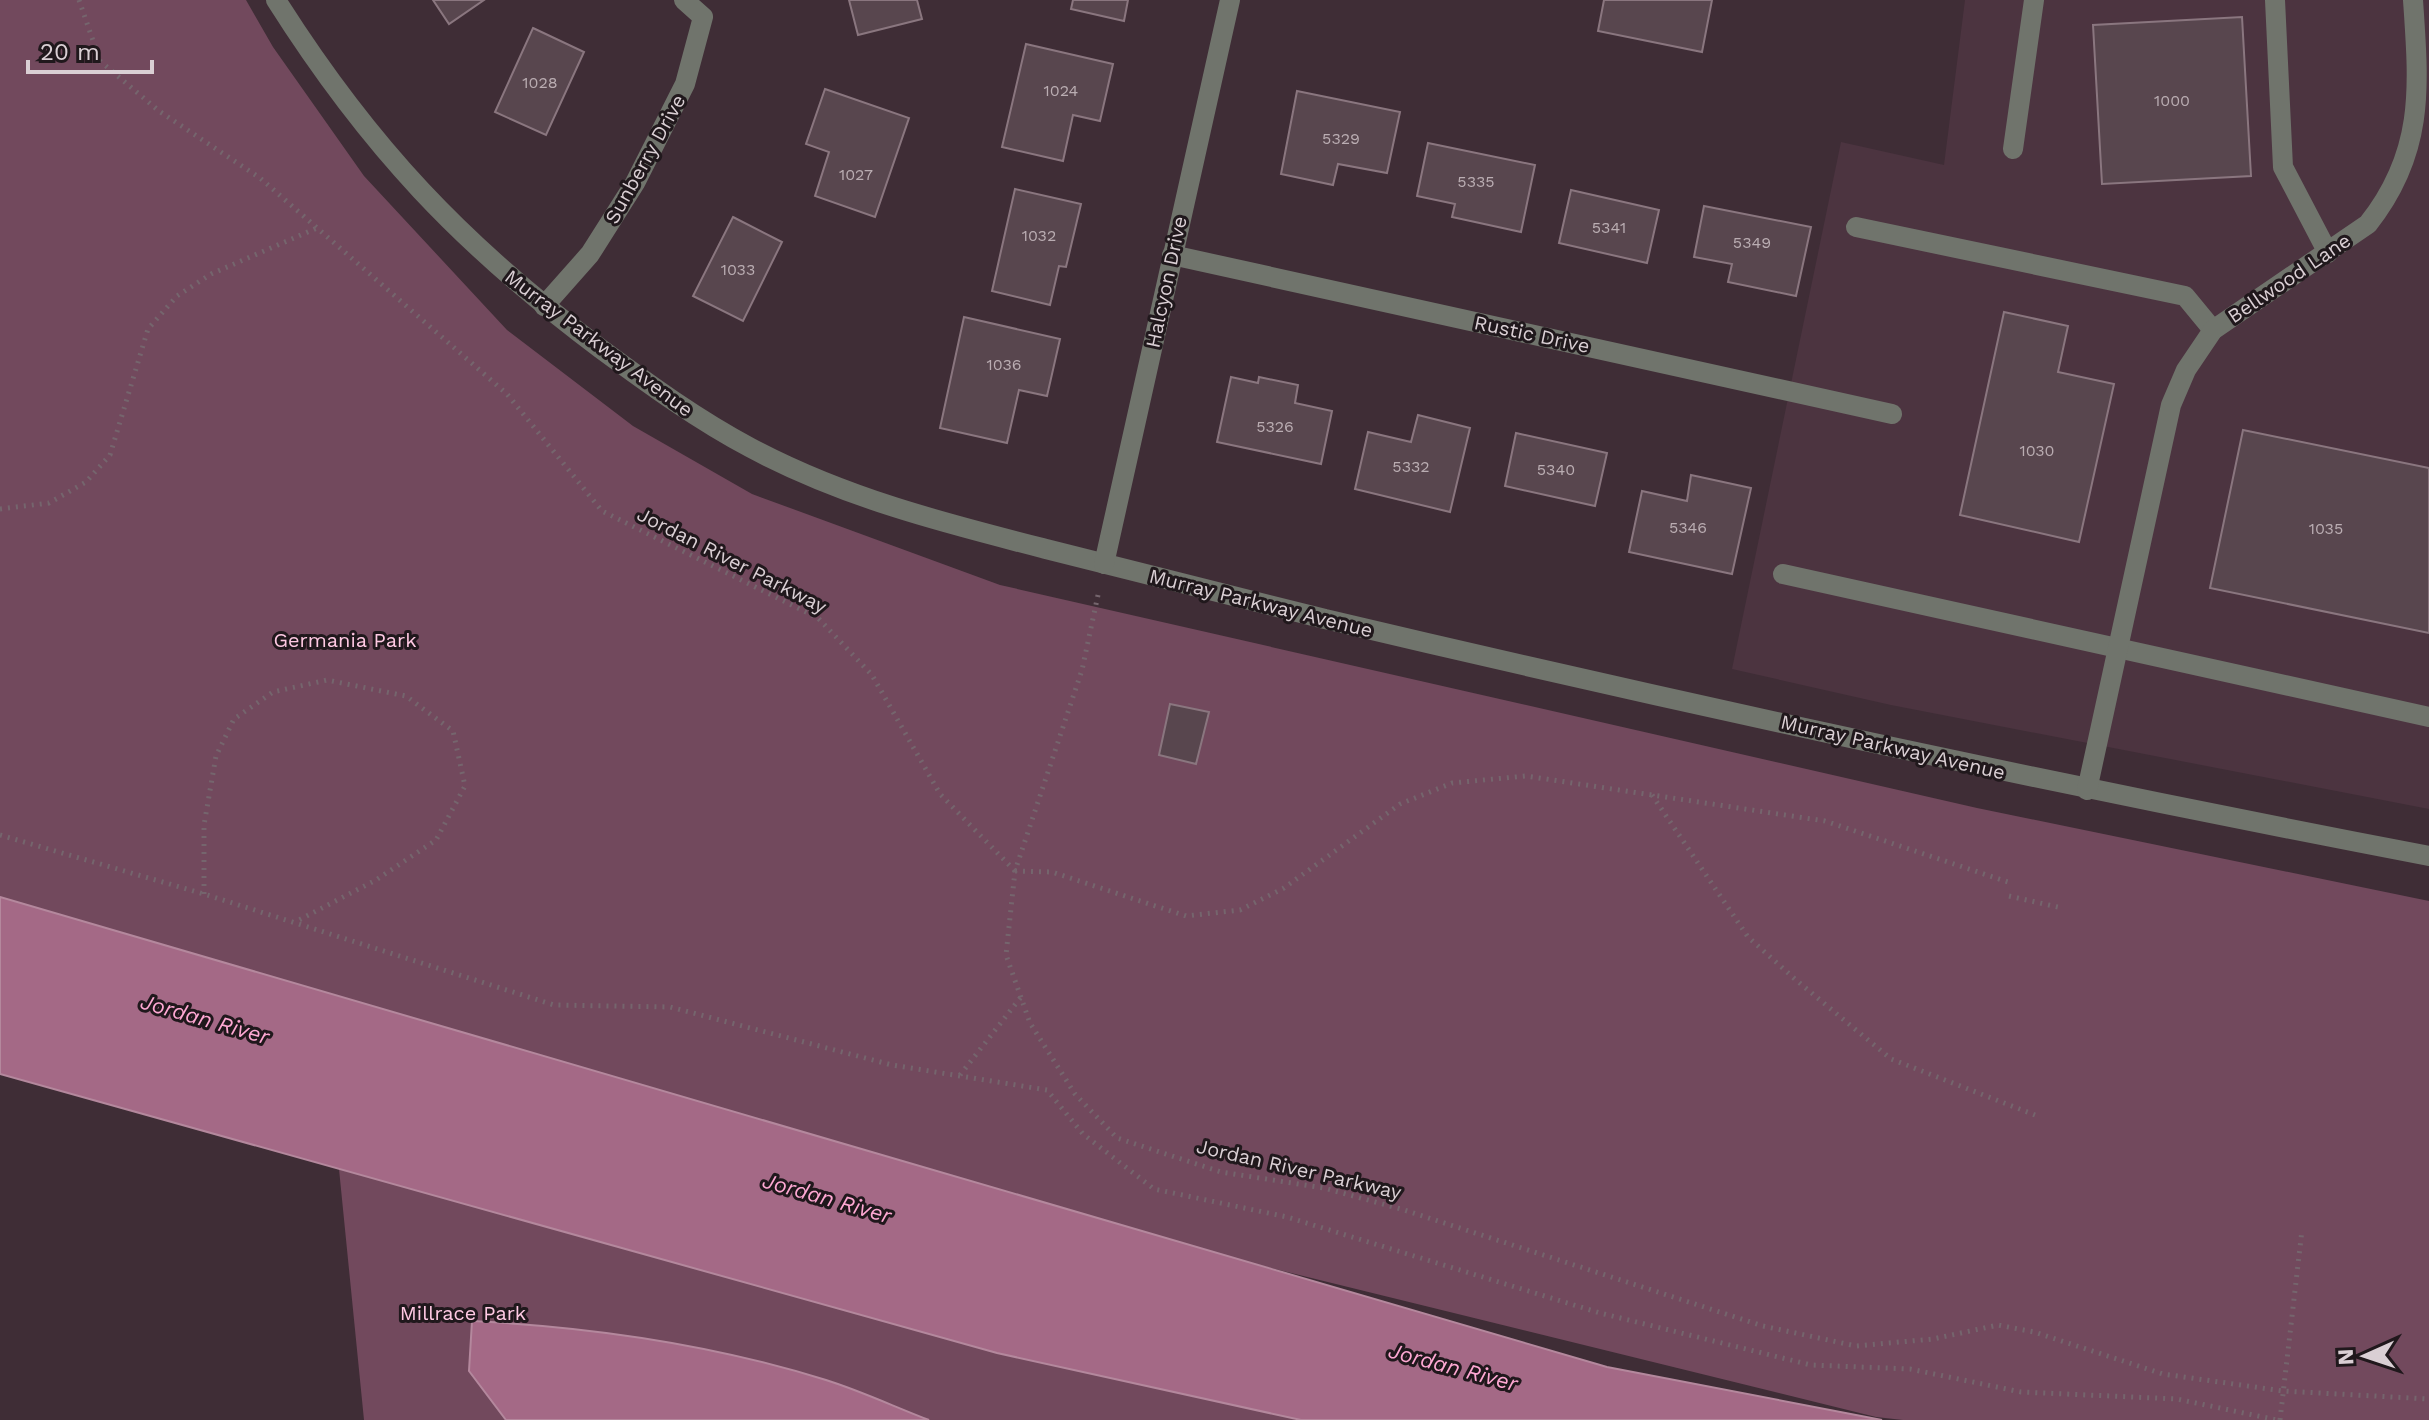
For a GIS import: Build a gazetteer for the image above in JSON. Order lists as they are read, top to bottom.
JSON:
{
  "streets": {
    "street": [
      "Sunberry Drive",
      "Bellwood Lane",
      "Halcyon Drive",
      "Rustic Drive",
      "Murray Parkway Avenue"
    ],
    "path": ["Jordan River Parkway"]
  },
  "crossings": [
    ["Sunberry Drive", "Murray Parkway Avenue"],
    ["Bellwood Lane", "Murray Parkway Avenue"],
    ["Halcyon Drive", "Rustic Drive"],
    ["Halcyon Drive", "Murray Parkway Avenue"]
  ],
  "water": ["Jordan River"],
  "parks": ["Germania Park", "Millrace Park"],
  "house_numbers": [
    "1028",
    "1024",
    "1000",
    "5329",
    "1027",
    "5335",
    "5341",
    "1032",
    "5349",
    "1033",
    "1036",
    "5326",
    "1030",
    "5332",
    "5340",
    "5346",
    "1035"
  ],
  "scale_bar": "20 m",
  "north": "left"
}
